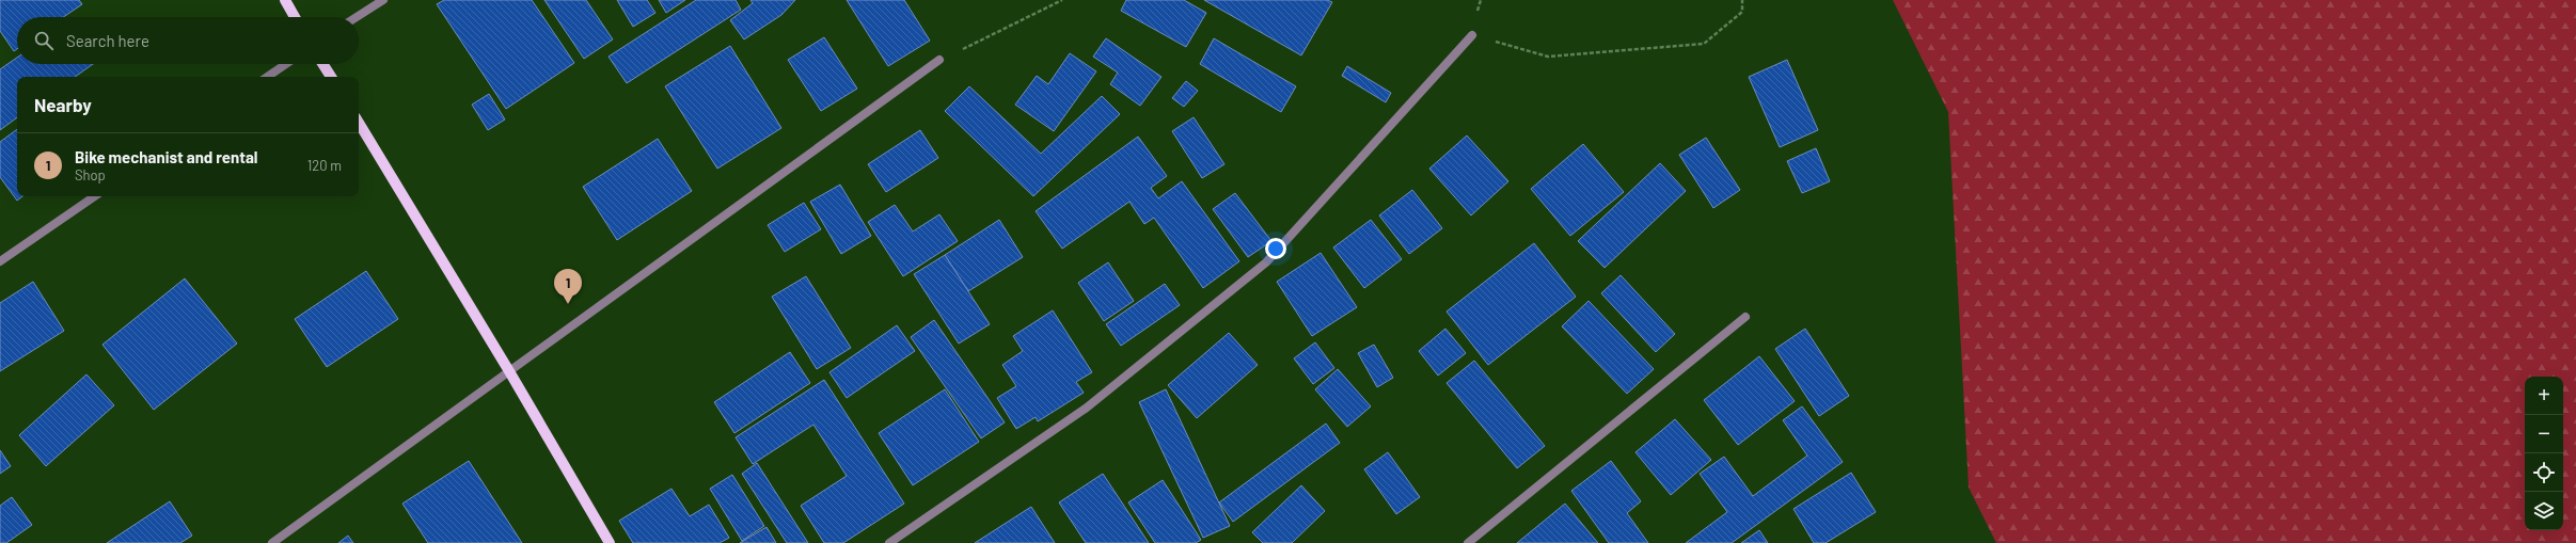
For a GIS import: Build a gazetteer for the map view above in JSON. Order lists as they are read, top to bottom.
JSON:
{
  "page": {
    "search": "Search here",
    "heading": "Nearby",
    "list": [
      {
        "mark": "1",
        "name": "Bike mechanist and rental",
        "note": "Shop",
        "value": "120 m"
      }
    ],
    "pins": "1",
    "map_buttons": ["+", "−"]
  }
}
